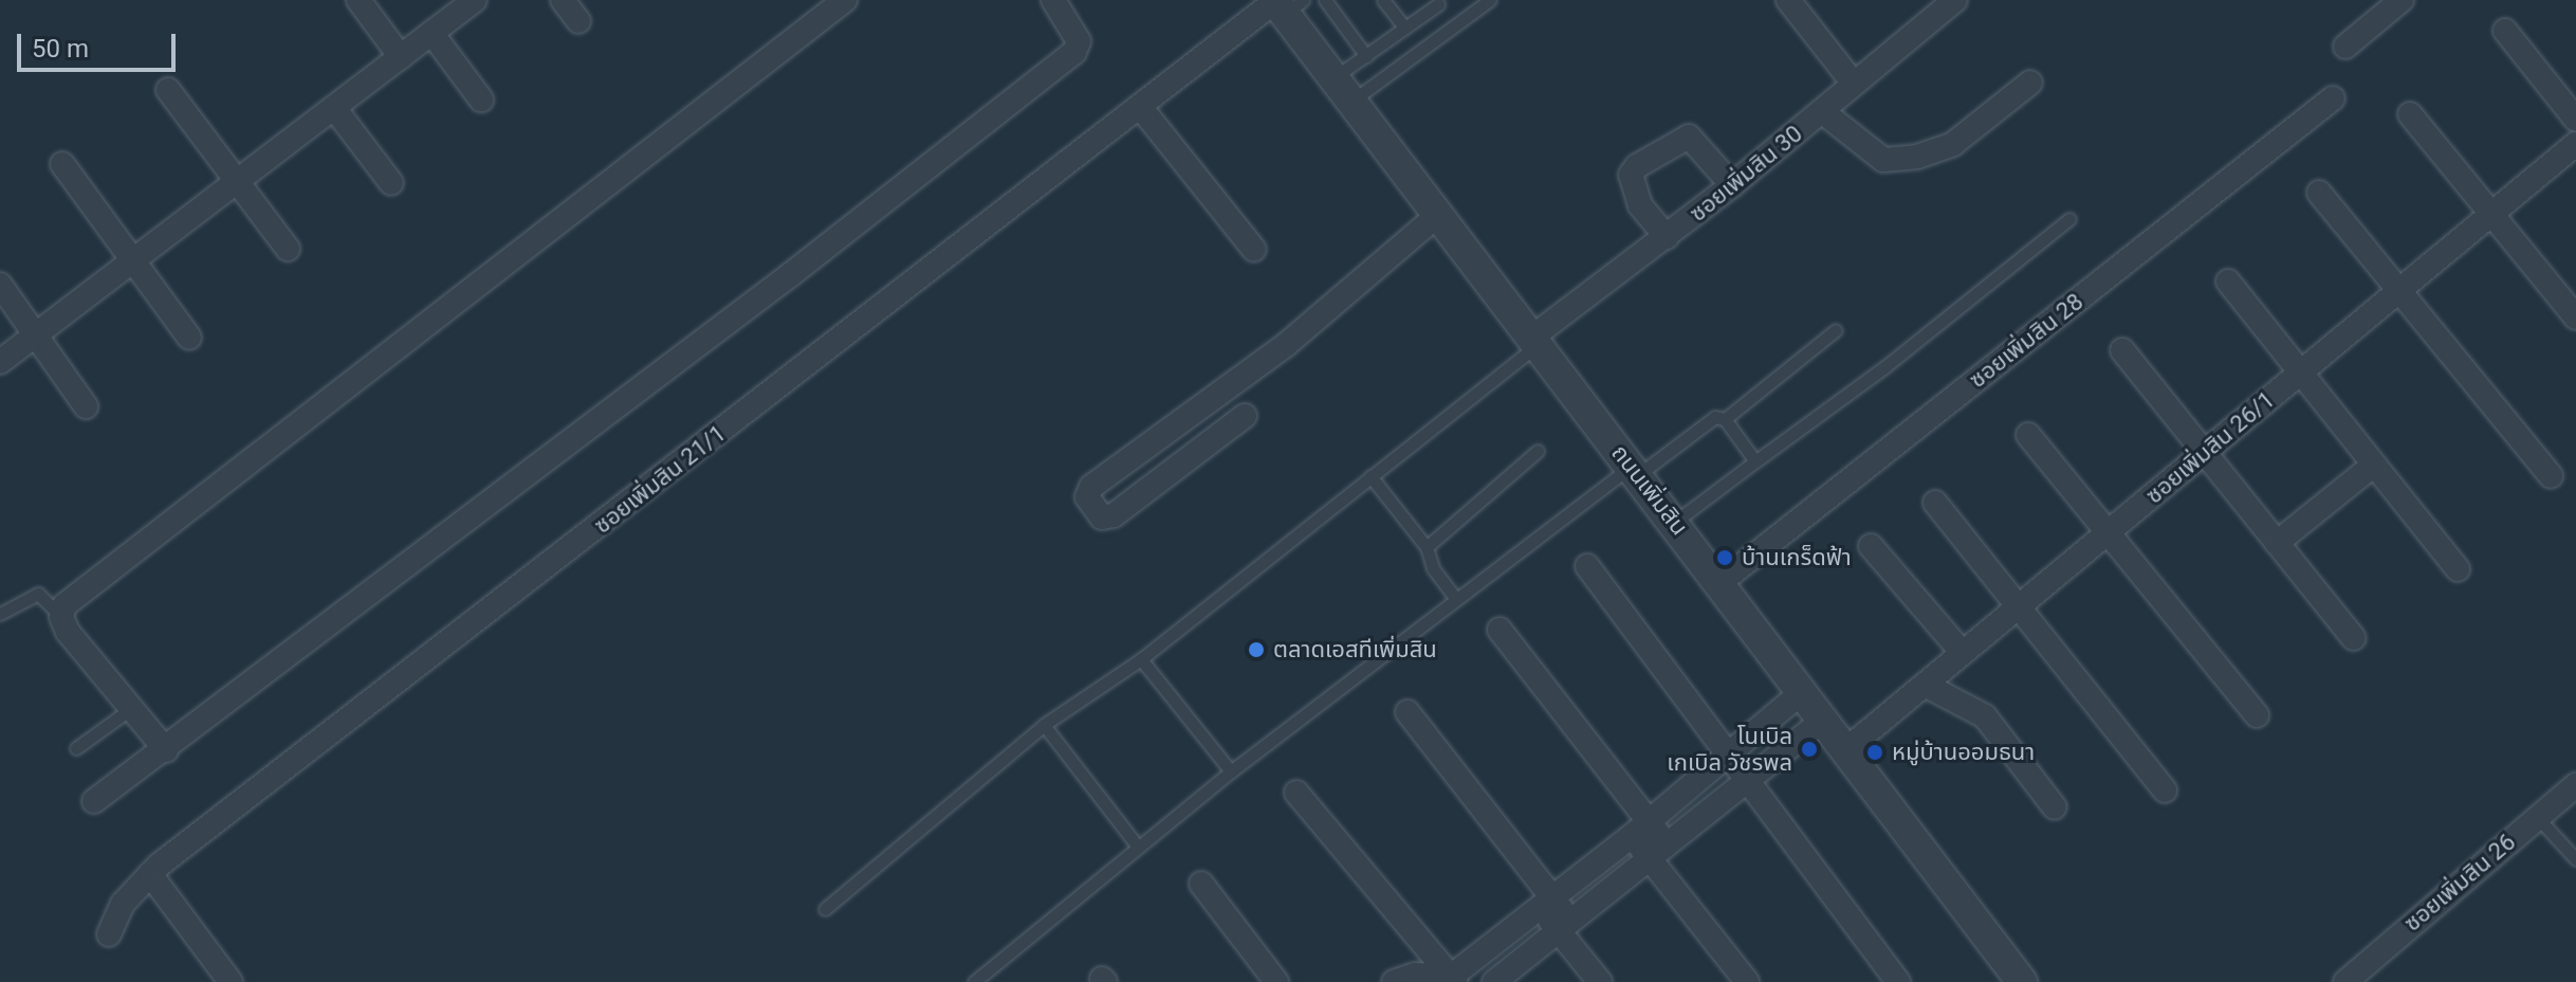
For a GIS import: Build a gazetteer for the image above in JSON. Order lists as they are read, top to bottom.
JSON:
{
  "streets": {
    "street": [
      "ซอยเพิ่มสิน 30",
      "ซอยเพิ่มสิน 28",
      "ซอยเพิ่มสิน 26/1",
      "ซอยเพิ่มสิน 21/1",
      "ถนนเพิ่มสิน",
      "ซอยเพิ่มสิน 26"
    ]
  },
  "crossings": [
    ["ซอยเพิ่มสิน 30", "ถนนเพิ่มสิน"],
    ["ซอยเพิ่มสิน 28", "ถนนเพิ่มสิน"],
    ["ซอยเพิ่มสิน 26/1", "ถนนเพิ่มสิน"],
    ["ซอยเพิ่มสิน 21/1", "ถนนเพิ่มสิน"]
  ],
  "places": [
    "บ้านเกร็ดฟ้า",
    "ตลาดเอสทีเพิ่มสิน",
    "โนเบิล เกเบิล วัชรพล",
    "หมู่บ้านออมธนา"
  ],
  "scale_bar": "50 m"
}
